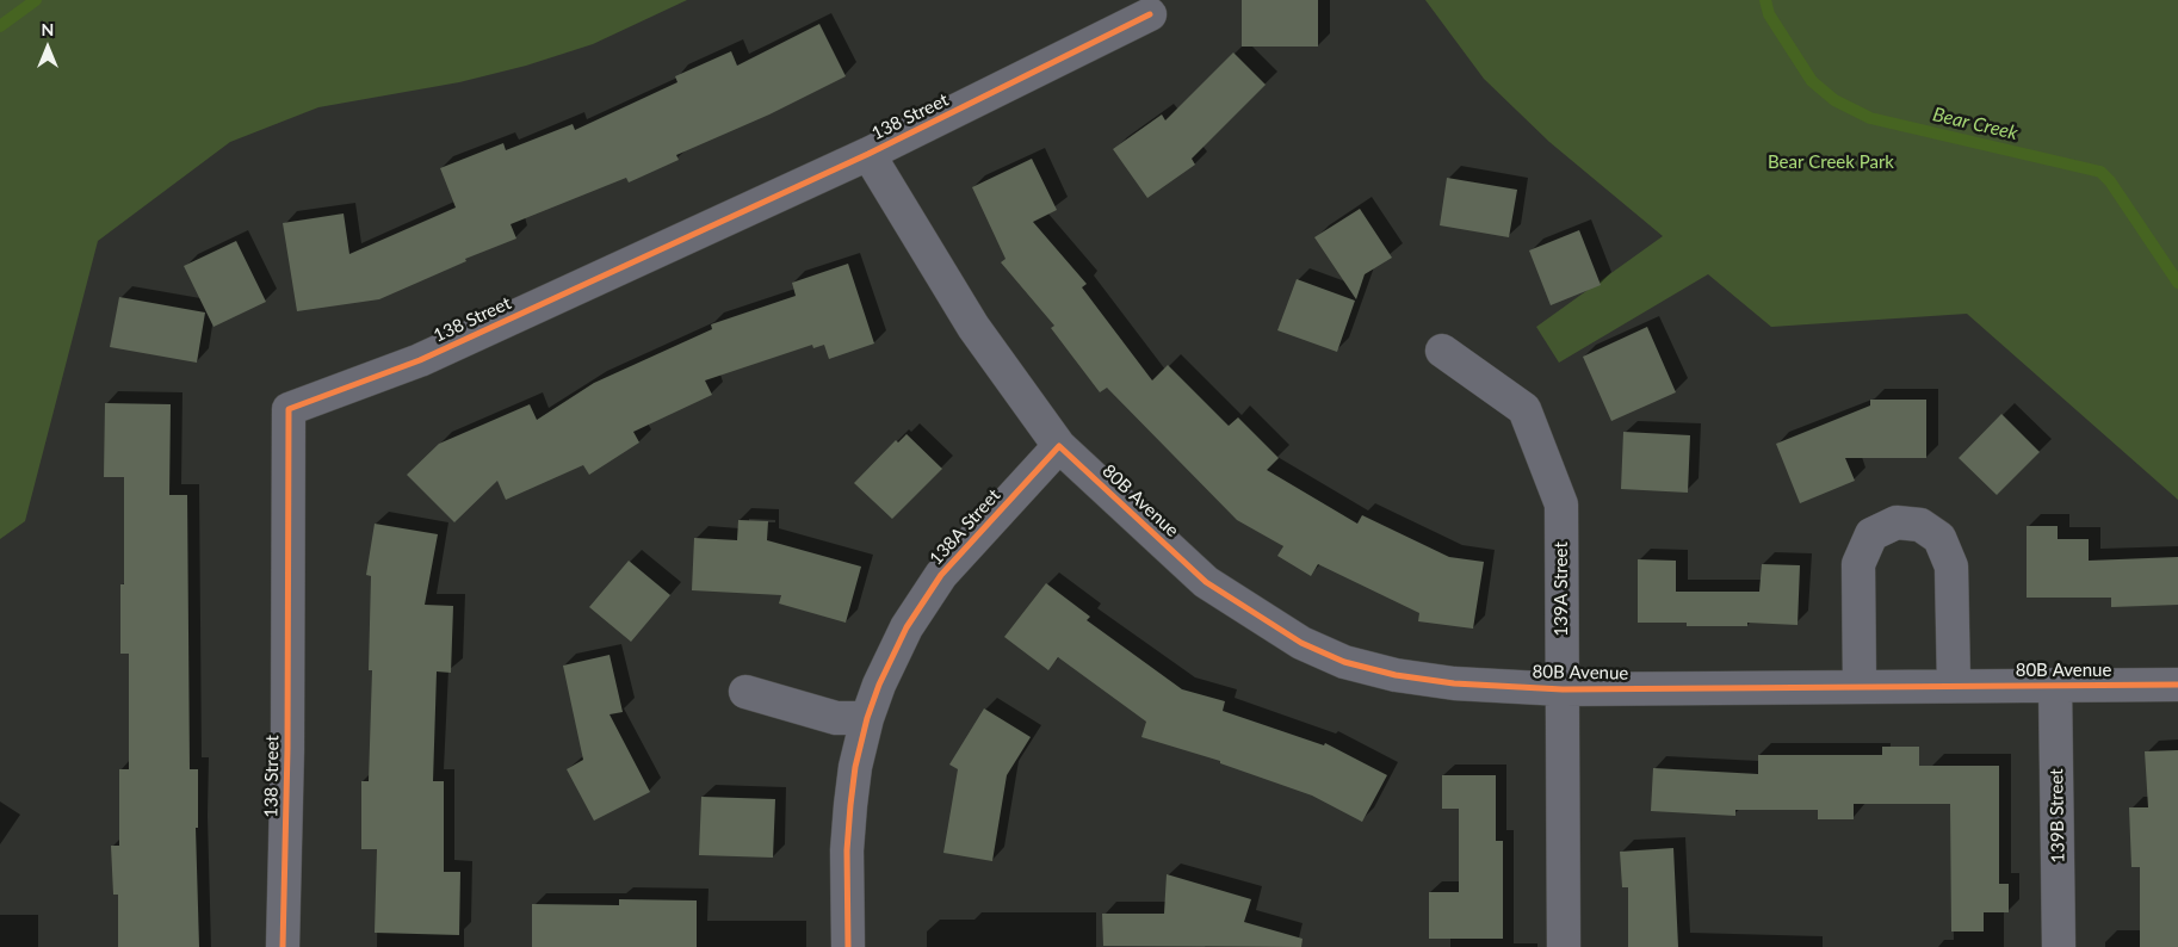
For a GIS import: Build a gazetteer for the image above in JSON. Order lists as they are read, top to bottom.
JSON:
{
  "streets": {
    "street": [
      "138 Street",
      "80B Avenue",
      "138A Street",
      "139A Street",
      "139B Street"
    ]
  },
  "crossings": [
    ["138 Street", "80B Avenue"],
    ["80B Avenue", "138A Street"],
    ["80B Avenue", "139A Street"],
    ["80B Avenue", "139B Street"]
  ],
  "water": ["Bear Creek"],
  "parks": ["Bear Creek Park"],
  "north": "top"
}
